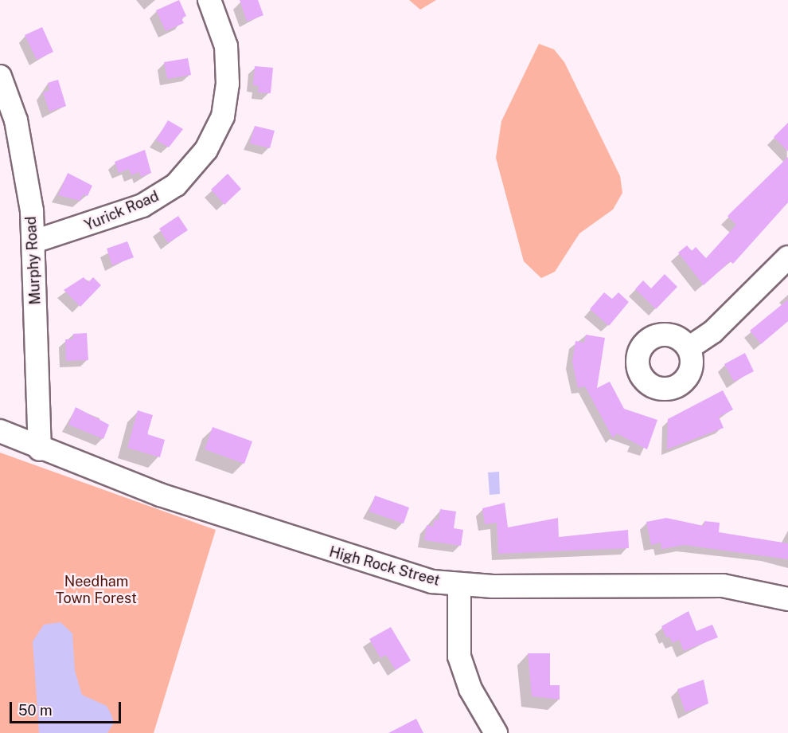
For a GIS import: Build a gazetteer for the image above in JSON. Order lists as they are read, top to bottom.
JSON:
{
  "streets": {
    "street": ["Yurick Road", "Murphy Road", "High Rock Street"]
  },
  "crossings": [
    ["Yurick Road", "Murphy Road"],
    ["Murphy Road", "High Rock Street"]
  ],
  "parks": ["Needham Town Forest"],
  "scale_bar": "50 m"
}
